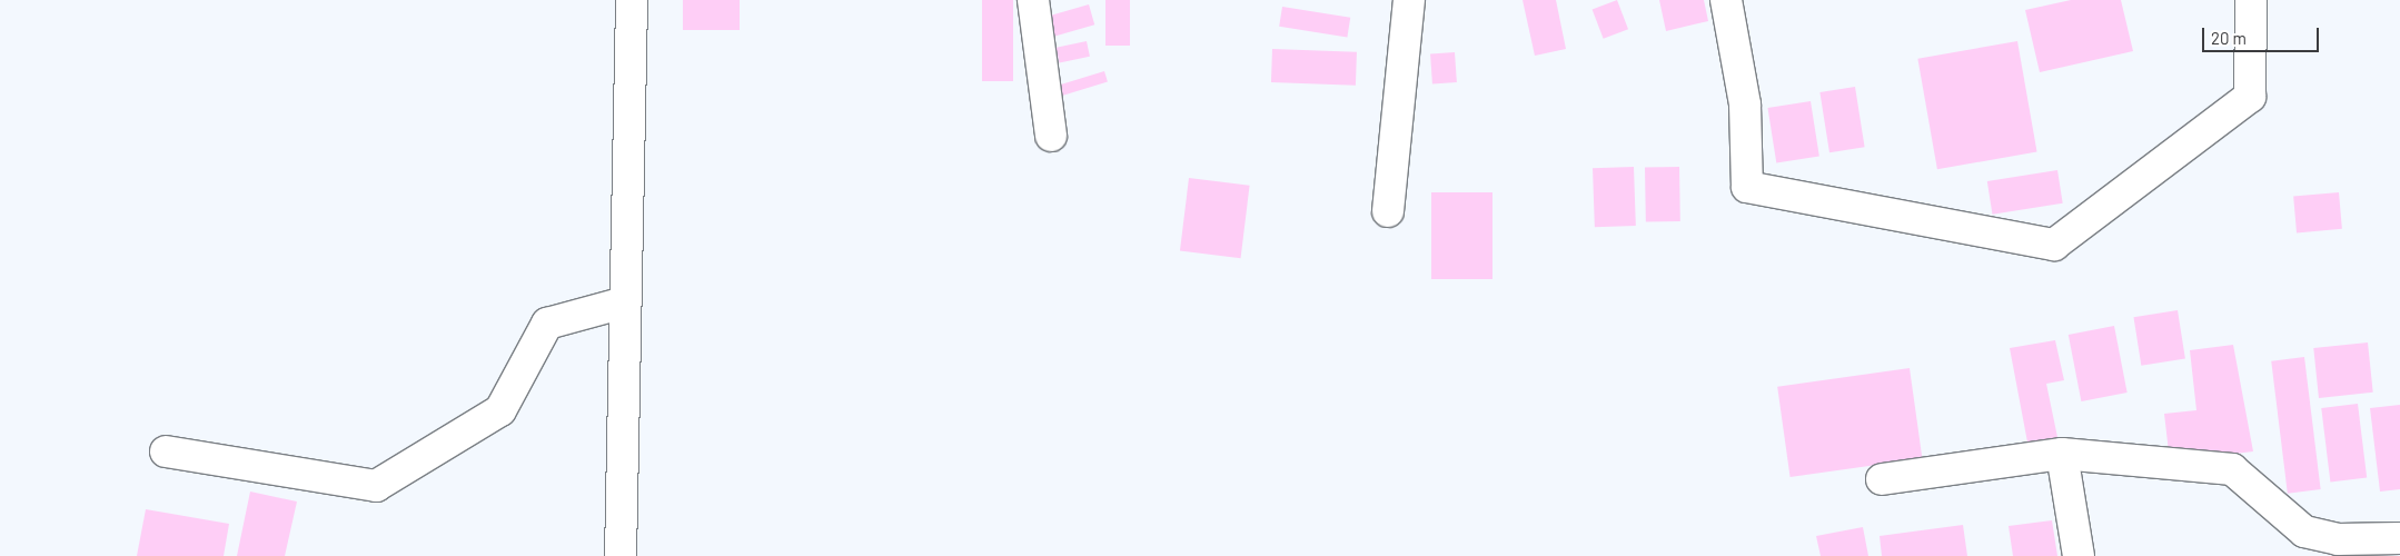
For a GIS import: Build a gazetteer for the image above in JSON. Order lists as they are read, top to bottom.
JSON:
{
  "scale_bar": "20 m"
}
